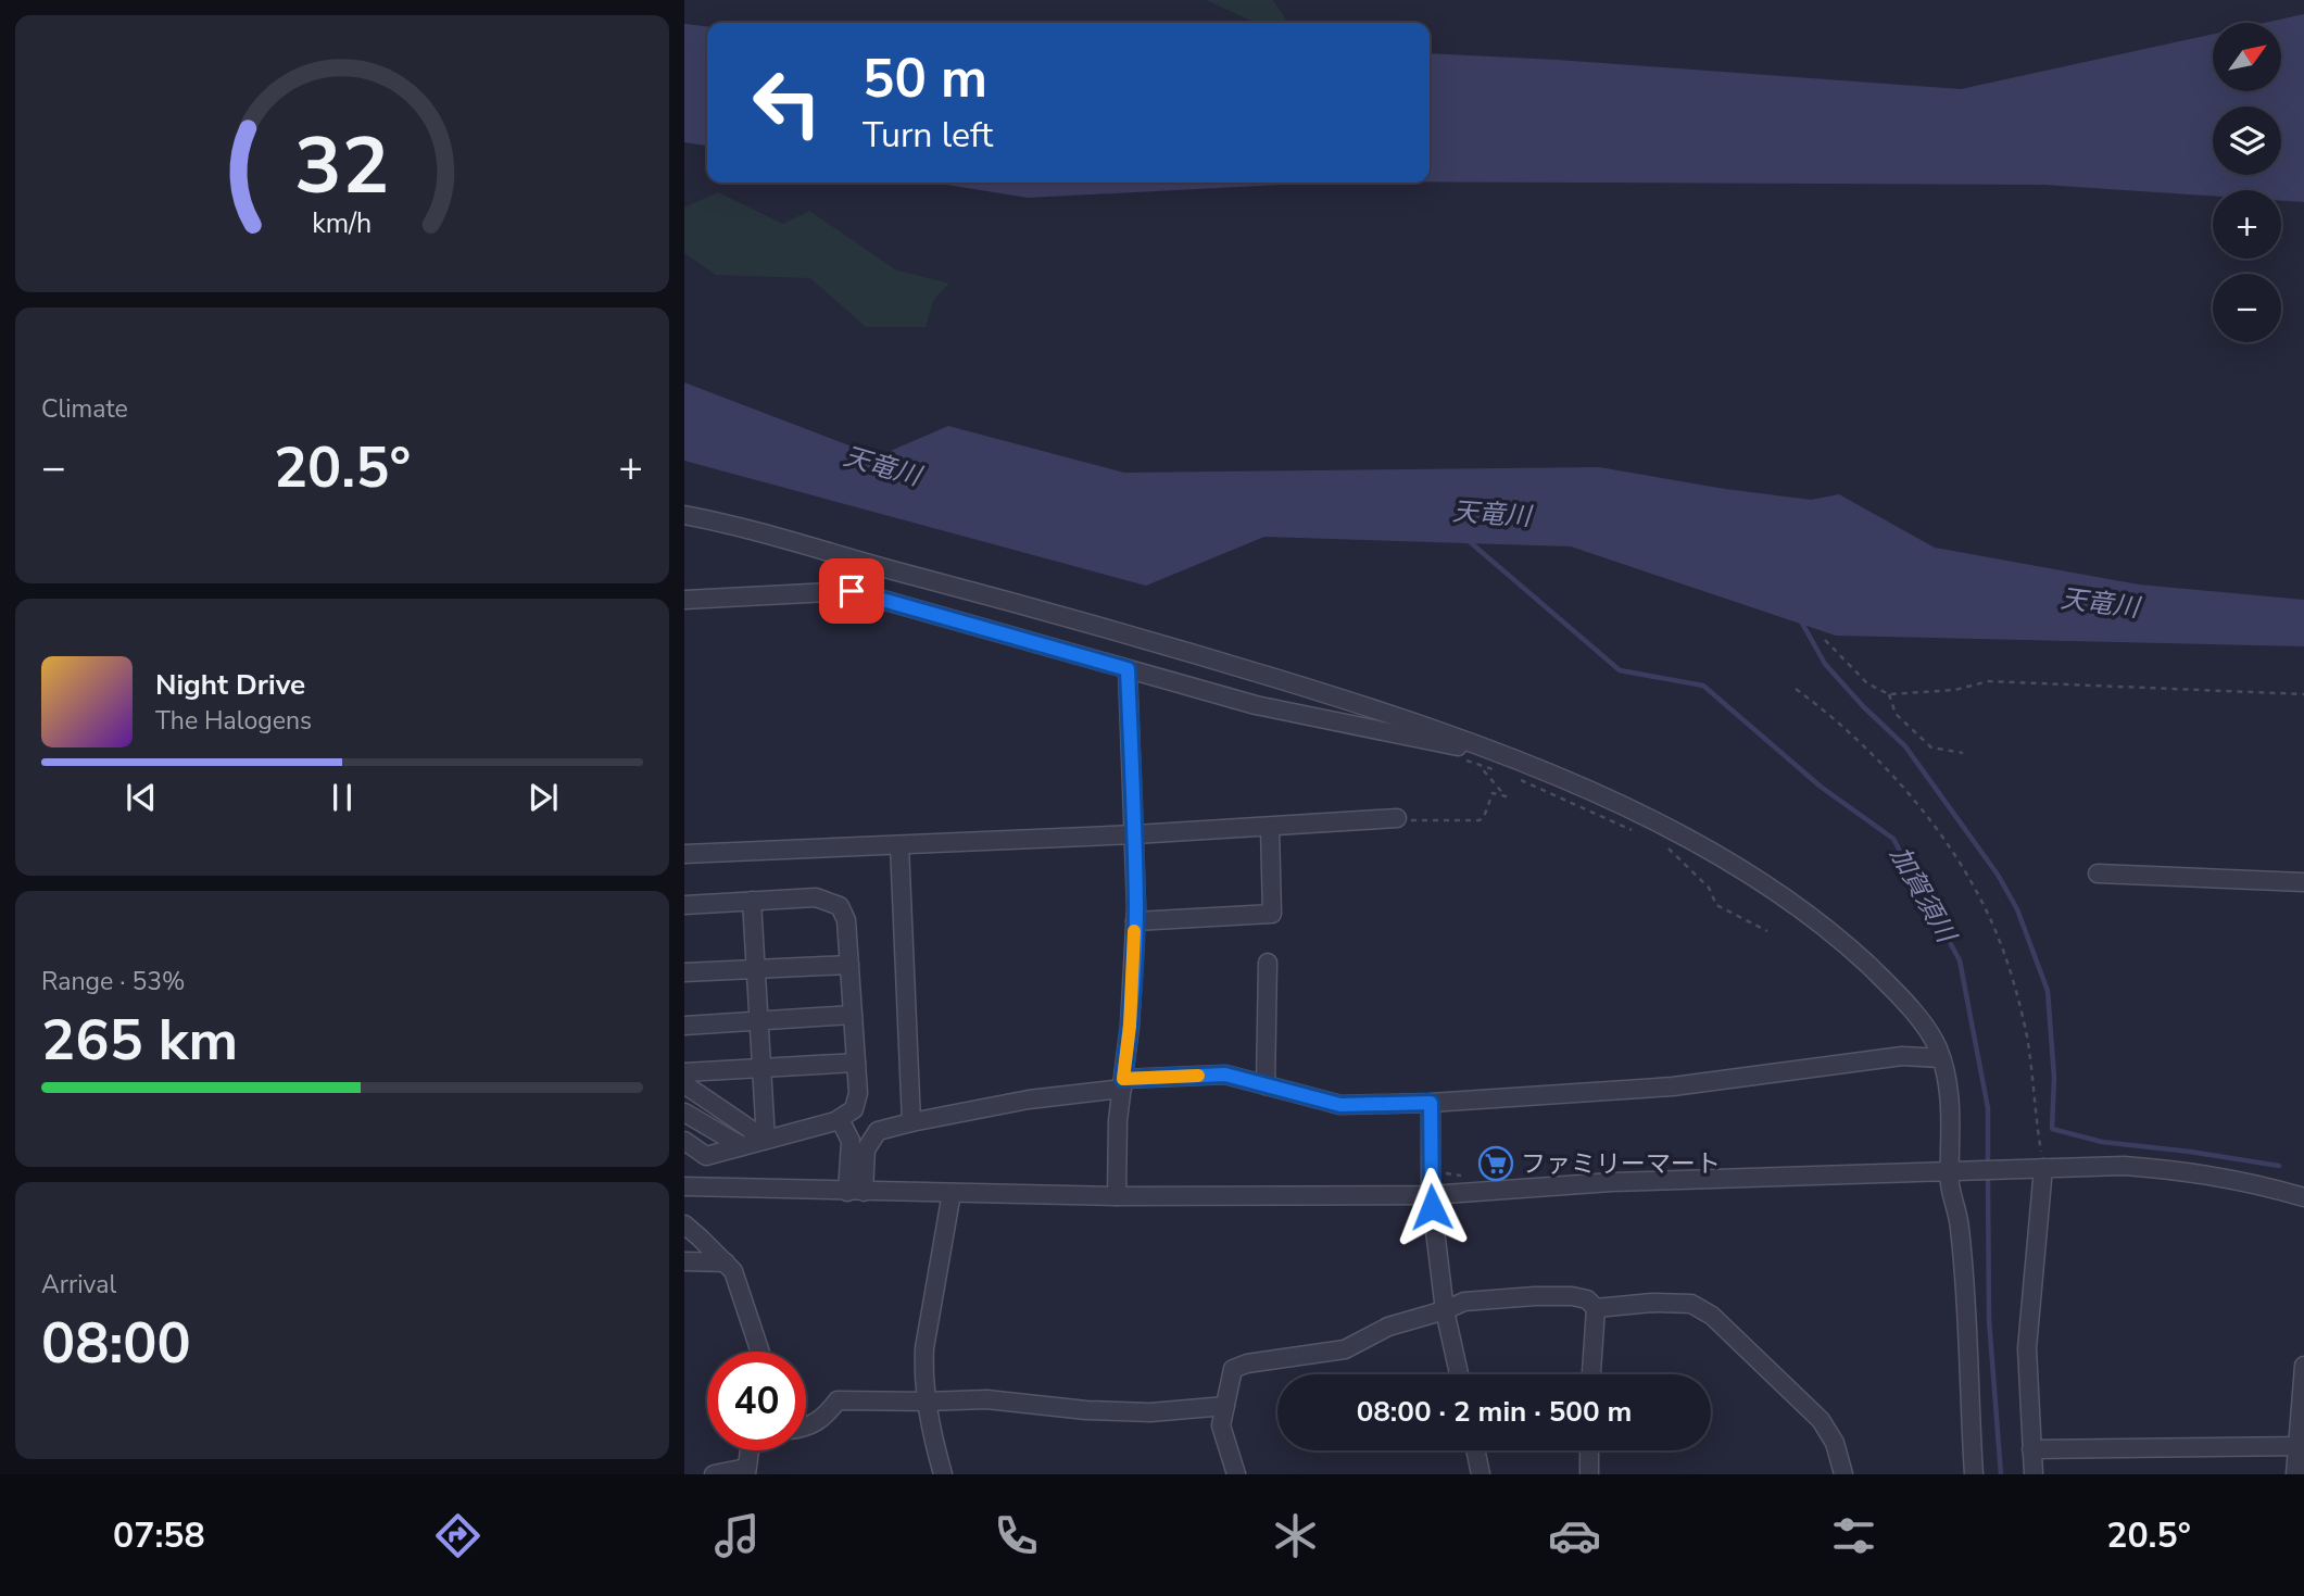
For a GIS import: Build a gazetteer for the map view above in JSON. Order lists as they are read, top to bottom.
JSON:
{
  "water": ["天竜川", "加賀須川"],
  "places": {
    "supermarket": ["ファミリーマート"]
  },
  "north": "top right",
  "page": {
    "map_buttons": ["+", "−"],
    "turn": ["50 m", "Turn left"],
    "tile": [
      "Climate",
      ["Range · 53%", "265 km"],
      ["Arrival", "08:00"]
    ],
    "heat": ["−", "20.5°", "+"],
    "song": ["Night Drive", "The Halogens"],
    "limit": "40",
    "trip": "08:00 · 2 min · 500 m",
    "tabs": ["07:58", "20.5°"],
    "gauge": ["32", "km/h"]
  }
}
